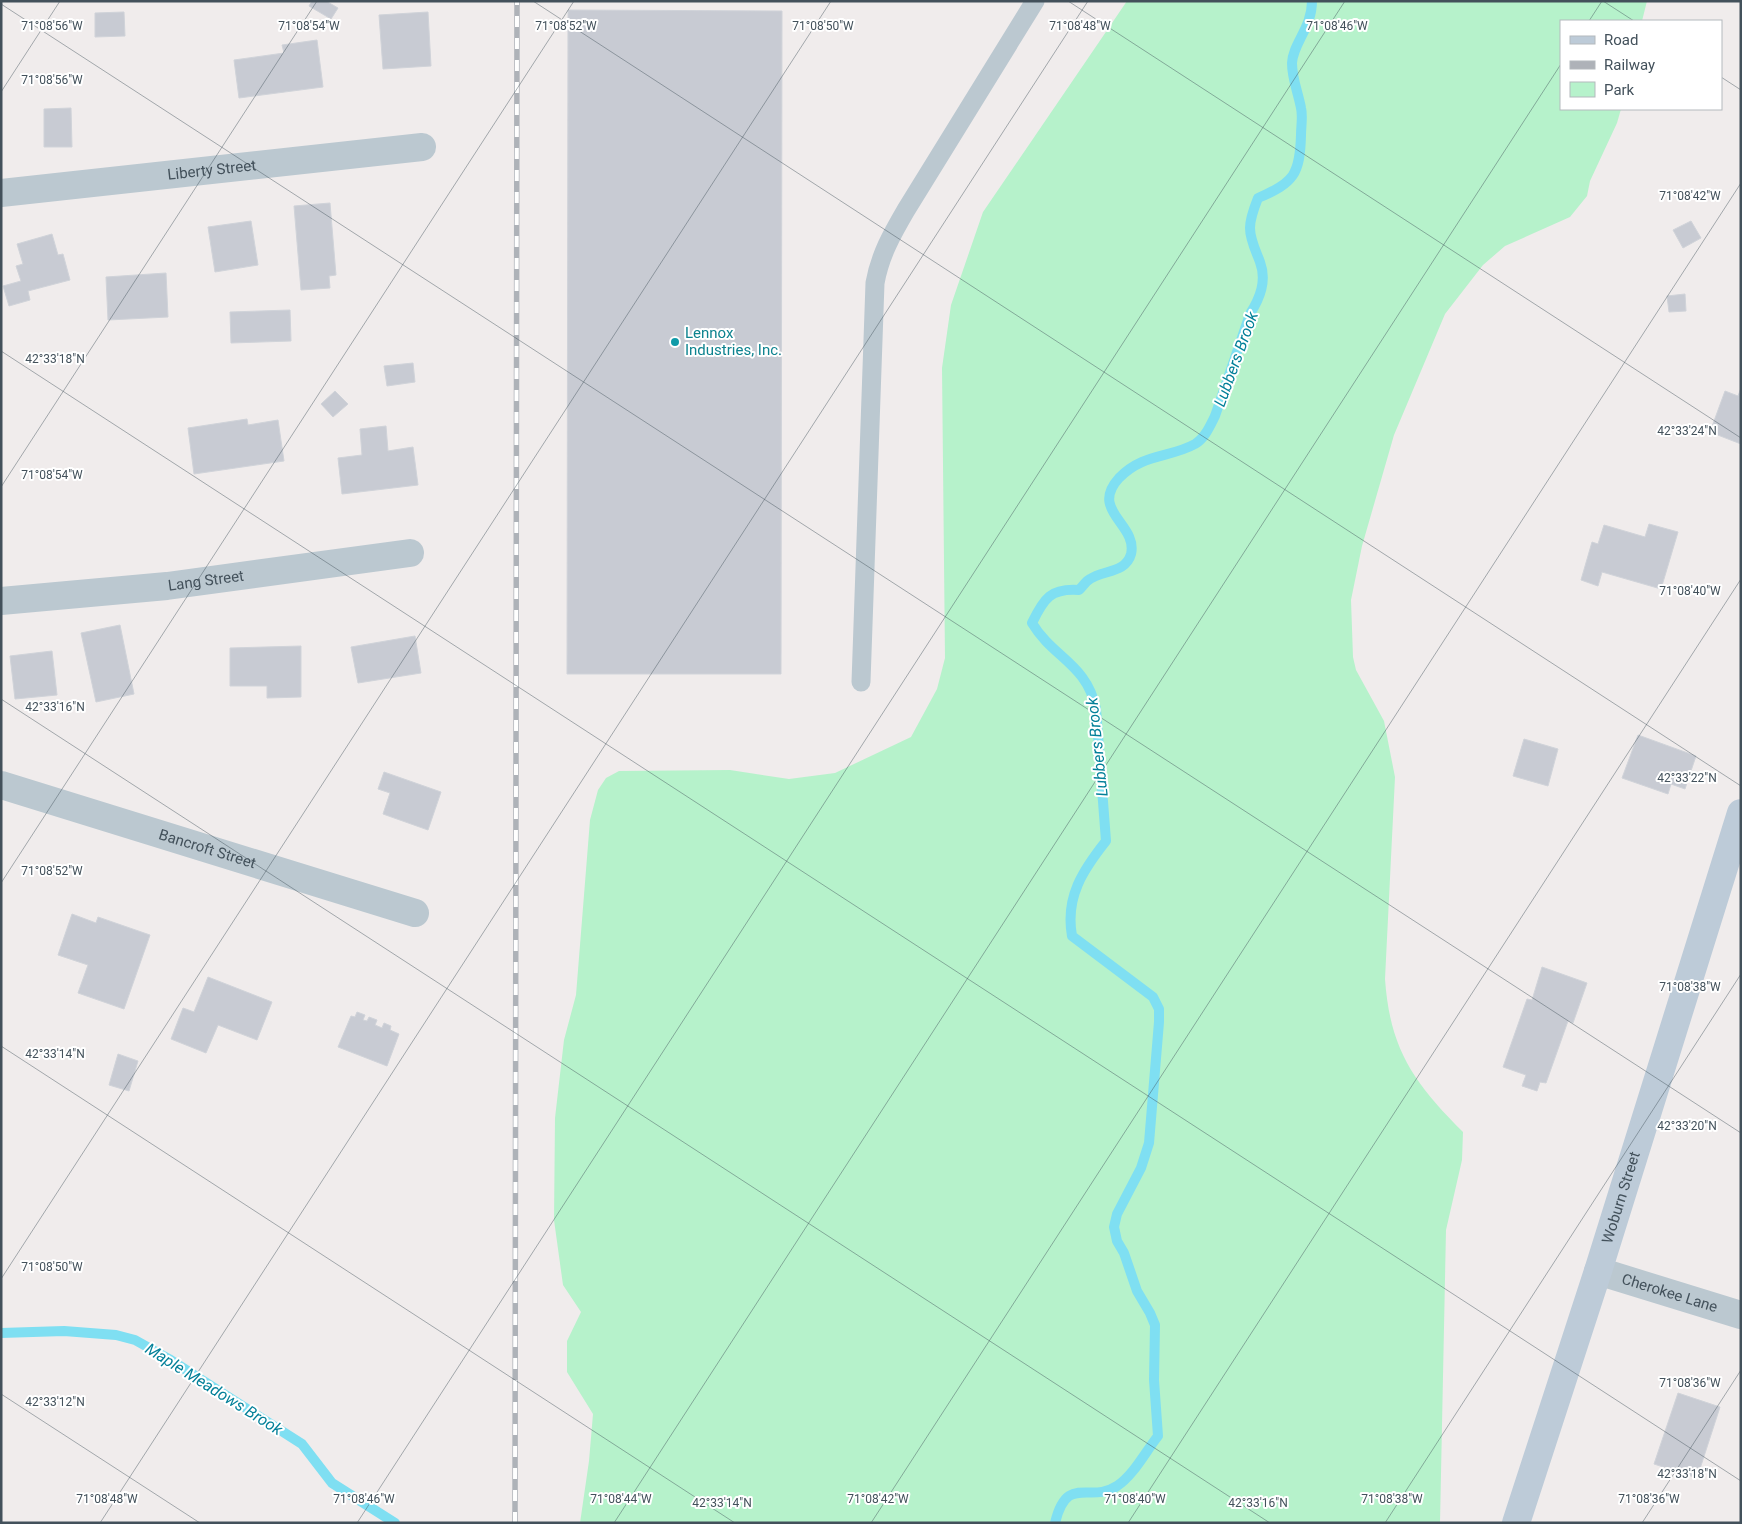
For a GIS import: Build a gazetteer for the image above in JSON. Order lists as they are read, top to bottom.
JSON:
{
  "streets": {
    "street": [
      "Liberty Street",
      "Lang Street",
      "Bancroft Street",
      "Woburn Street",
      "Cherokee Lane"
    ]
  },
  "crossings": [
    ["Woburn Street", "Cherokee Lane"]
  ],
  "water": ["Lubbers Brook", "Maple Meadows Brook"],
  "places": ["Lennox Industries, Inc."],
  "legend": ["Road", "Railway", "Park"],
  "coordinates": [
    "71°08'52\"W",
    "71°08'48\"W",
    "71°08'56\"W",
    "71°08'54\"W",
    "71°08'50\"W",
    "71°08'46\"W",
    "71°08'42\"W",
    "42°33'18\"N",
    "42°33'24\"N",
    "71°08'40\"W",
    "42°33'16\"N",
    "42°33'22\"N",
    "71°08'38\"W",
    "42°33'14\"N",
    "42°33'20\"N",
    "71°08'36\"W",
    "42°33'12\"N",
    "71°08'44\"W"
  ]
}
